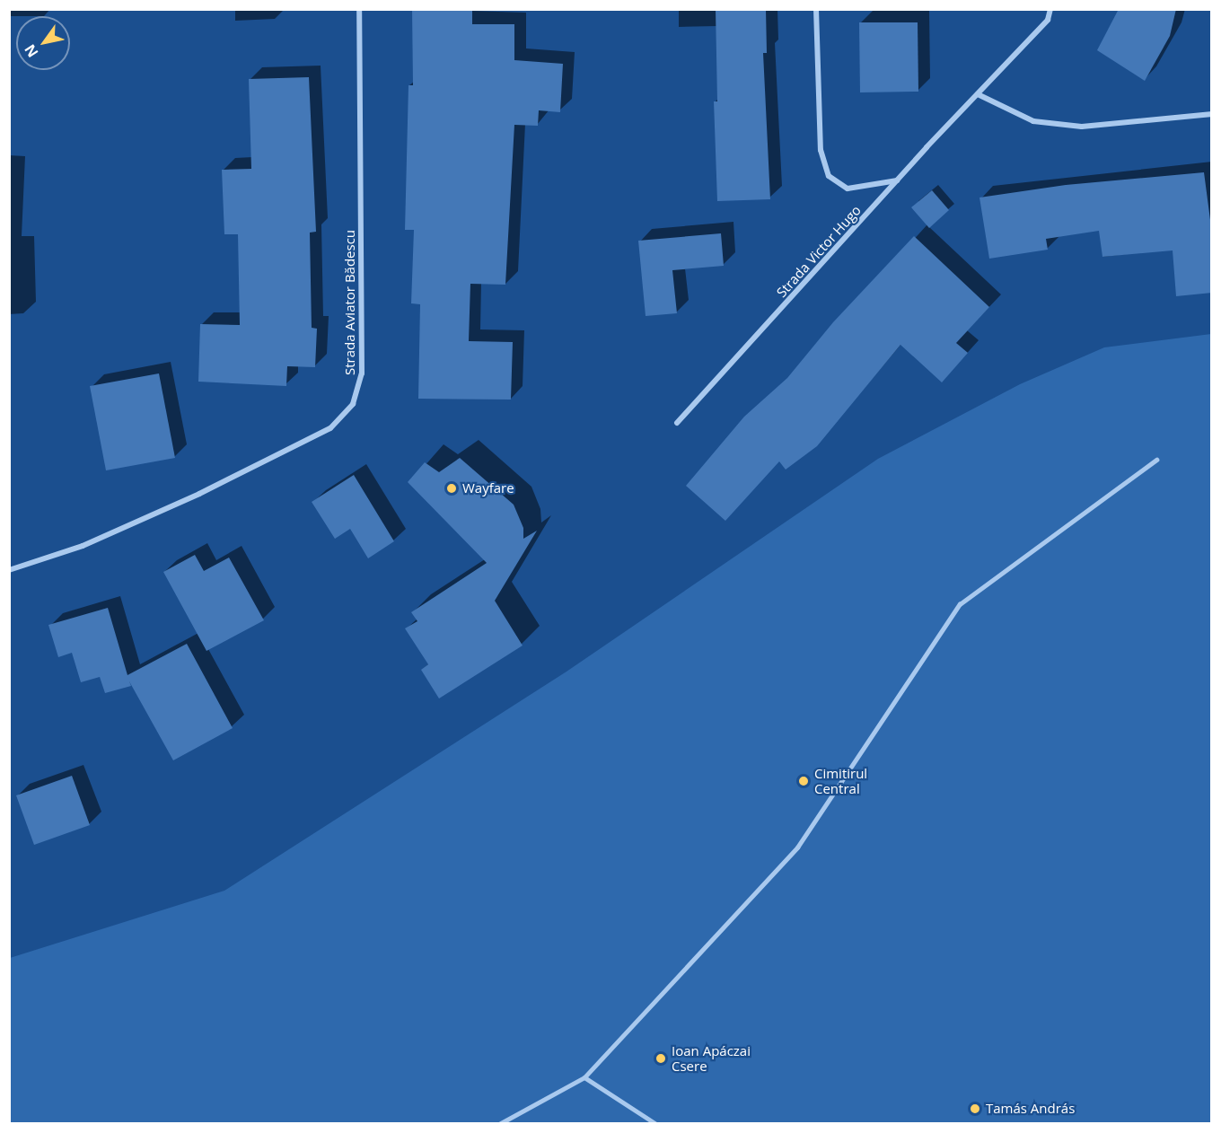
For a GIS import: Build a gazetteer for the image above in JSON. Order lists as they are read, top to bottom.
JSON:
{
  "streets": {
    "street": ["Strada Victor Hugo", "Strada Aviator Bădescu"]
  },
  "places": [
    "Wayfare",
    "Cimitirul Central",
    "Ioan Apáczai Csere",
    "Tamás András"
  ],
  "north": "bottom left"
}
